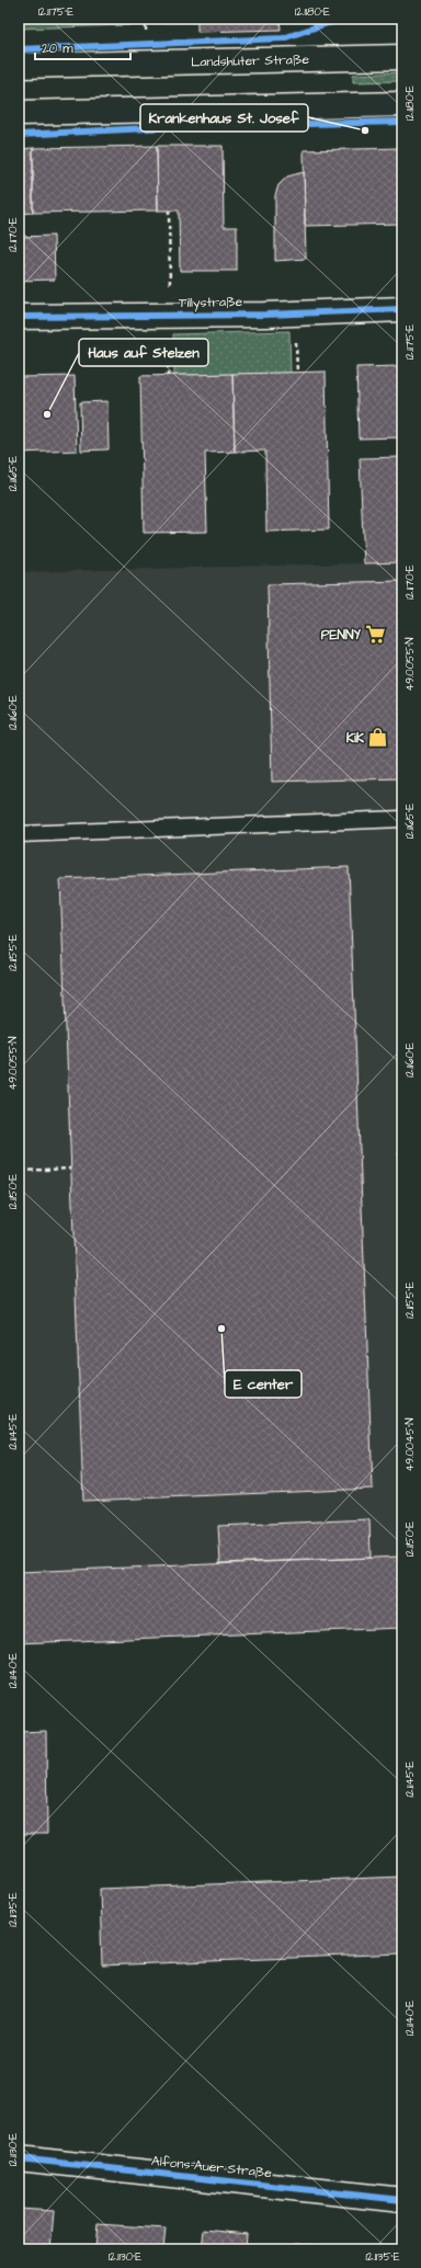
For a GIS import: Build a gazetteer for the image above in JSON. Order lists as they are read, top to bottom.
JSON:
{
  "streets": {
    "street": ["Landshuter Straße", "Tillystraße", "Alfons-Auer-Straße"]
  },
  "places": {
    "other": ["Krankenhaus St. Josef", "Haus auf Stelzen", "E center"],
    "supermarket": ["PENNY"],
    "shop": ["KiK"]
  },
  "scale_bar": "20 m",
  "coordinates": [
    "12.1175°E",
    "12.1180°E",
    "12.1170°E",
    "12.1165°E",
    "49.0055°N",
    "12.1160°E",
    "12.1155°E",
    "12.1150°E",
    "12.1145°E",
    "49.0045°N",
    "12.1140°E",
    "12.1135°E",
    "12.1130°E"
  ]
}
